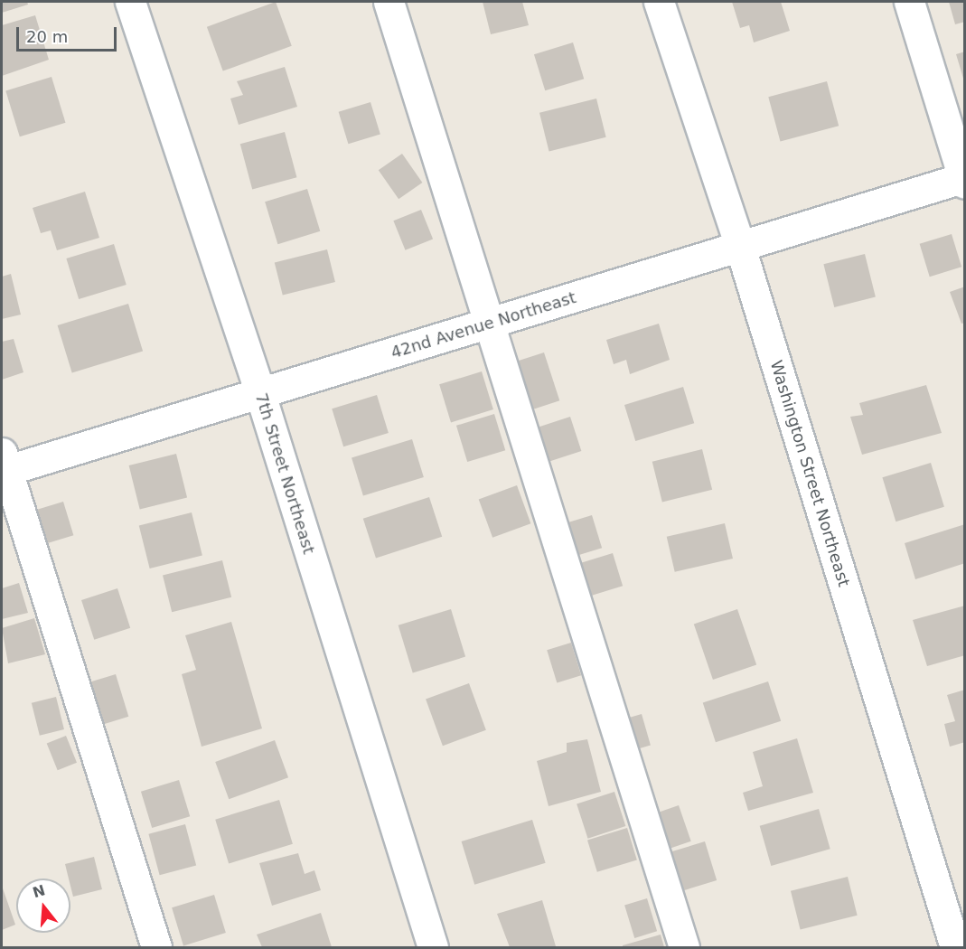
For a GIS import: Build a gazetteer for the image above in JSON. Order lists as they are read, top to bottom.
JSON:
{
  "streets": {
    "street": ["42nd Avenue Northeast", "7th Street Northeast", "Washington Street Northeast"]
  },
  "crossings": [
    ["42nd Avenue Northeast", "7th Street Northeast"],
    ["42nd Avenue Northeast", "Washington Street Northeast"]
  ],
  "scale_bar": "20 m",
  "north": "top"
}
